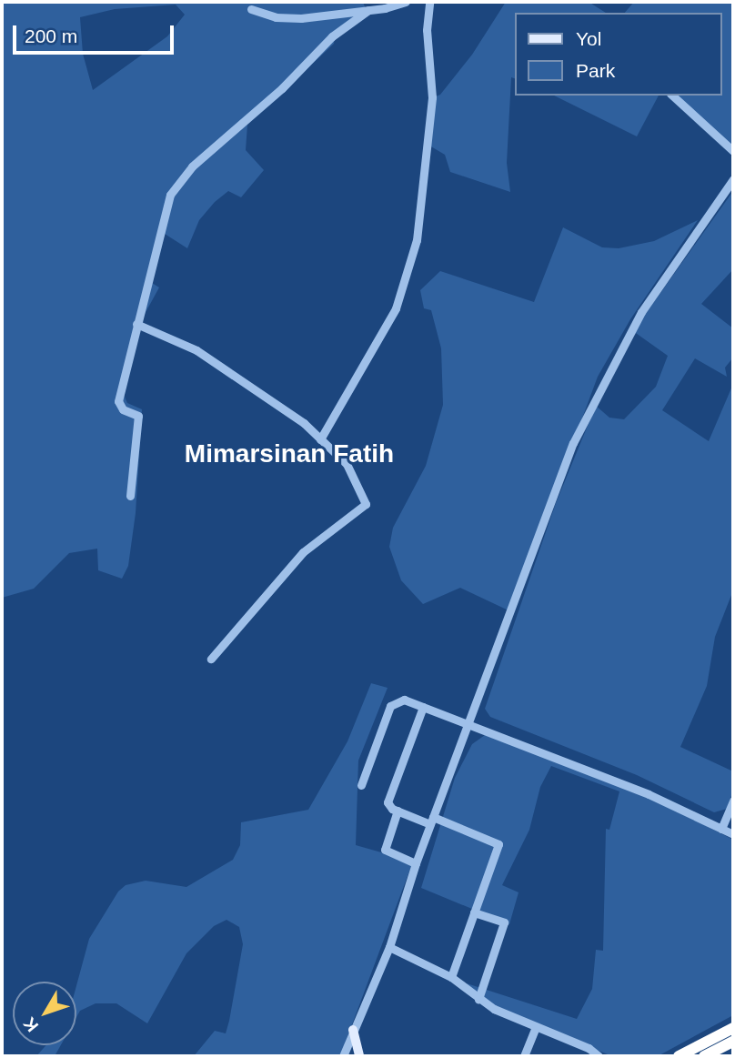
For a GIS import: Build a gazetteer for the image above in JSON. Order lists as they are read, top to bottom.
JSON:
{
  "districts": ["Mimarsinan Fatih"],
  "legend": ["Yol", "Park"],
  "scale_bar": "200 m",
  "north": "bottom left"
}
